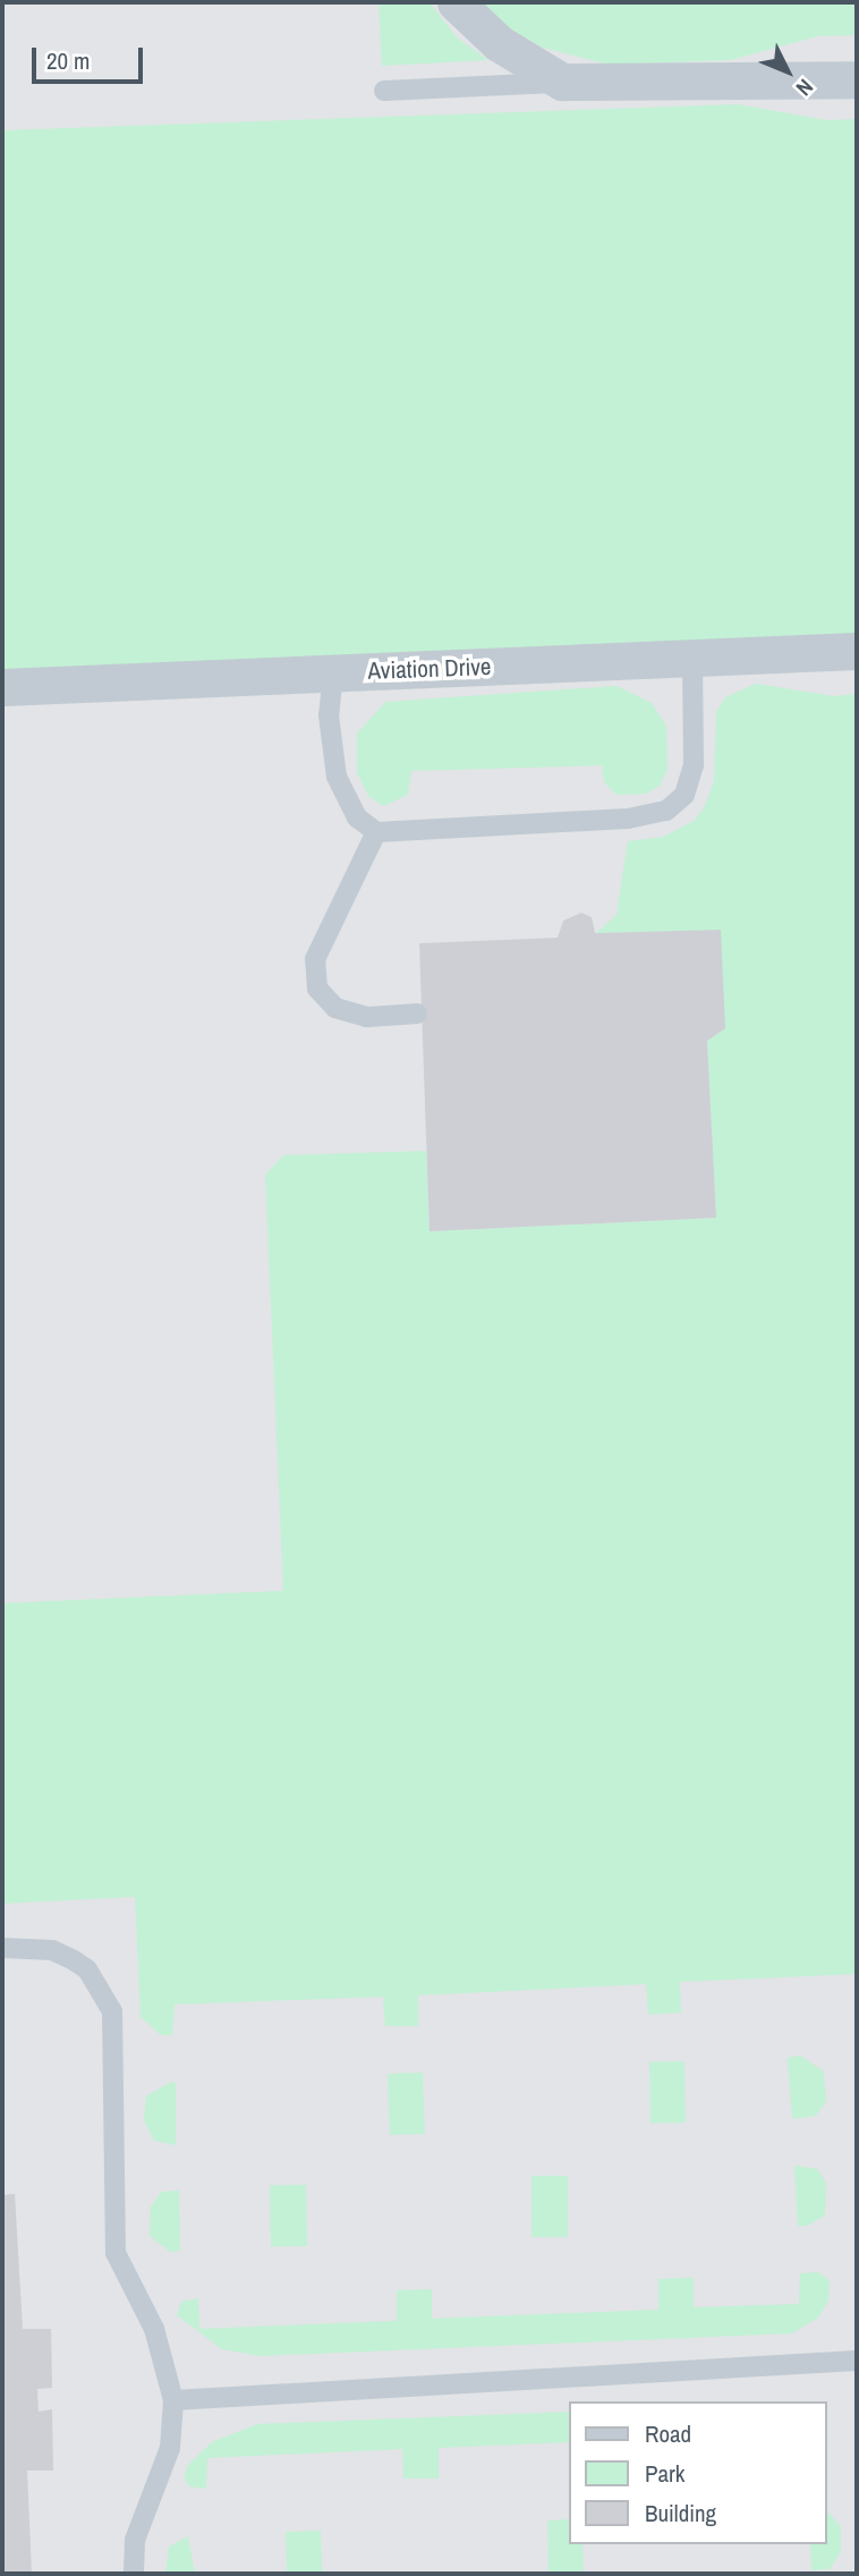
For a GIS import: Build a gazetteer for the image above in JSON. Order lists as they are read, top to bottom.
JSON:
{
  "streets": {
    "street": ["Aviation Drive"]
  },
  "legend": ["Road", "Park", "Building"],
  "scale_bar": "20 m",
  "north": "bottom right"
}
